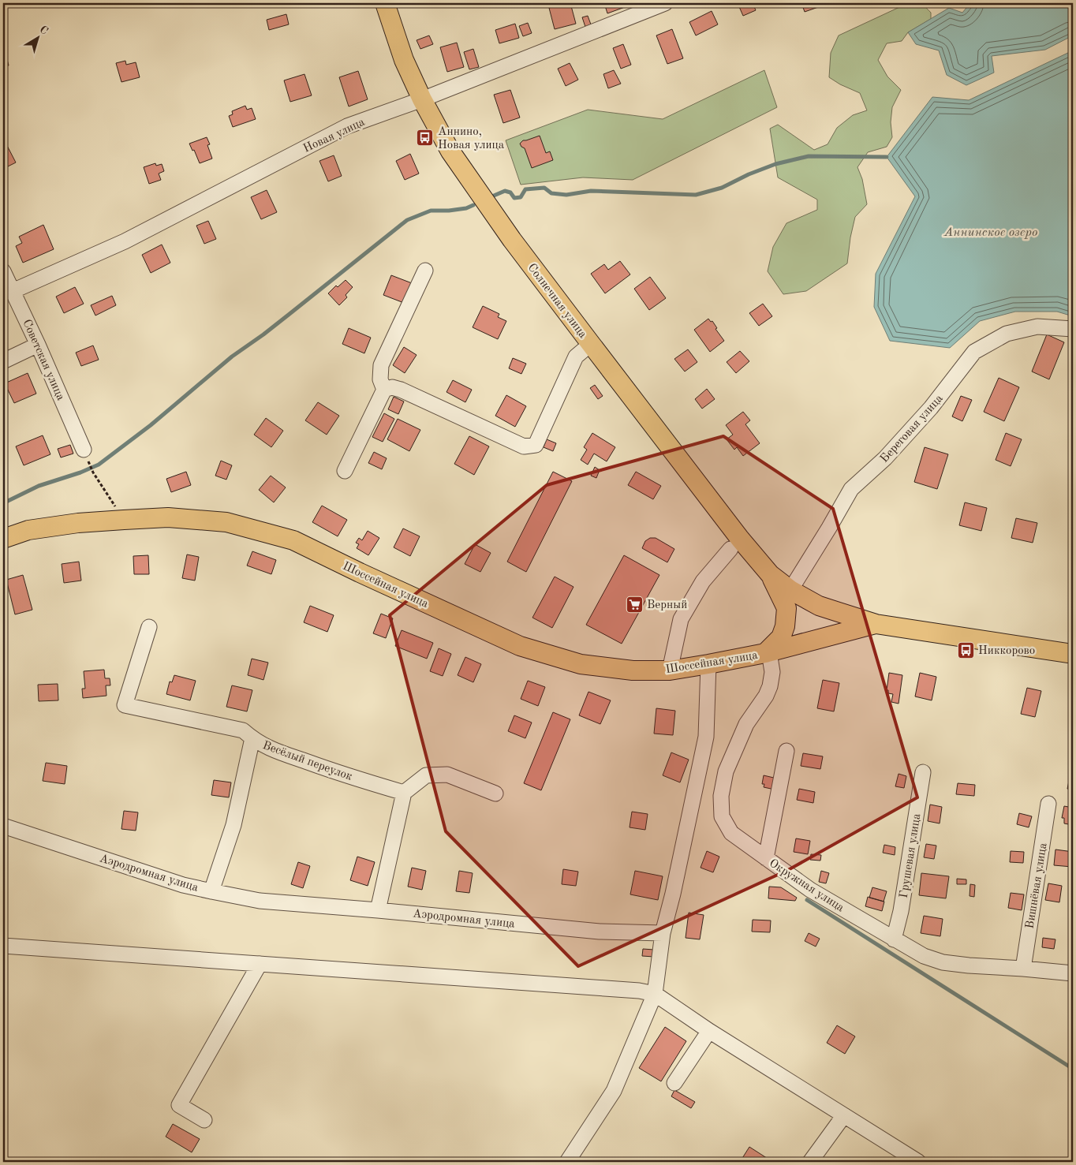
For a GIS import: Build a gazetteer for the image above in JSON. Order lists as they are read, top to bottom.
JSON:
{
  "streets": {
    "main road": ["Солнечная улица", "Шоссейная улица"],
    "street": [
      "Новая улица",
      "Советская улица",
      "Береговая улица",
      "Весёлый переулок",
      "Грушевая улица",
      "Аэродромная улица",
      "Окружная улица",
      "Вишнёвая улица"
    ]
  },
  "crossings": [
    ["Новая улица", "Солнечная улица"],
    ["Новая улица", "Советская улица"],
    ["Шоссейная улица", "Окружная улица"],
    ["Грушевая улица", "Окружная улица"],
    ["Окружная улица", "Вишнёвая улица"]
  ],
  "water": ["Аннинское озеро"],
  "places": {
    "bus stop": ["Аннино, Новая улица", "Никкорово"],
    "supermarket": ["Верный"]
  },
  "north": "top right"
}
